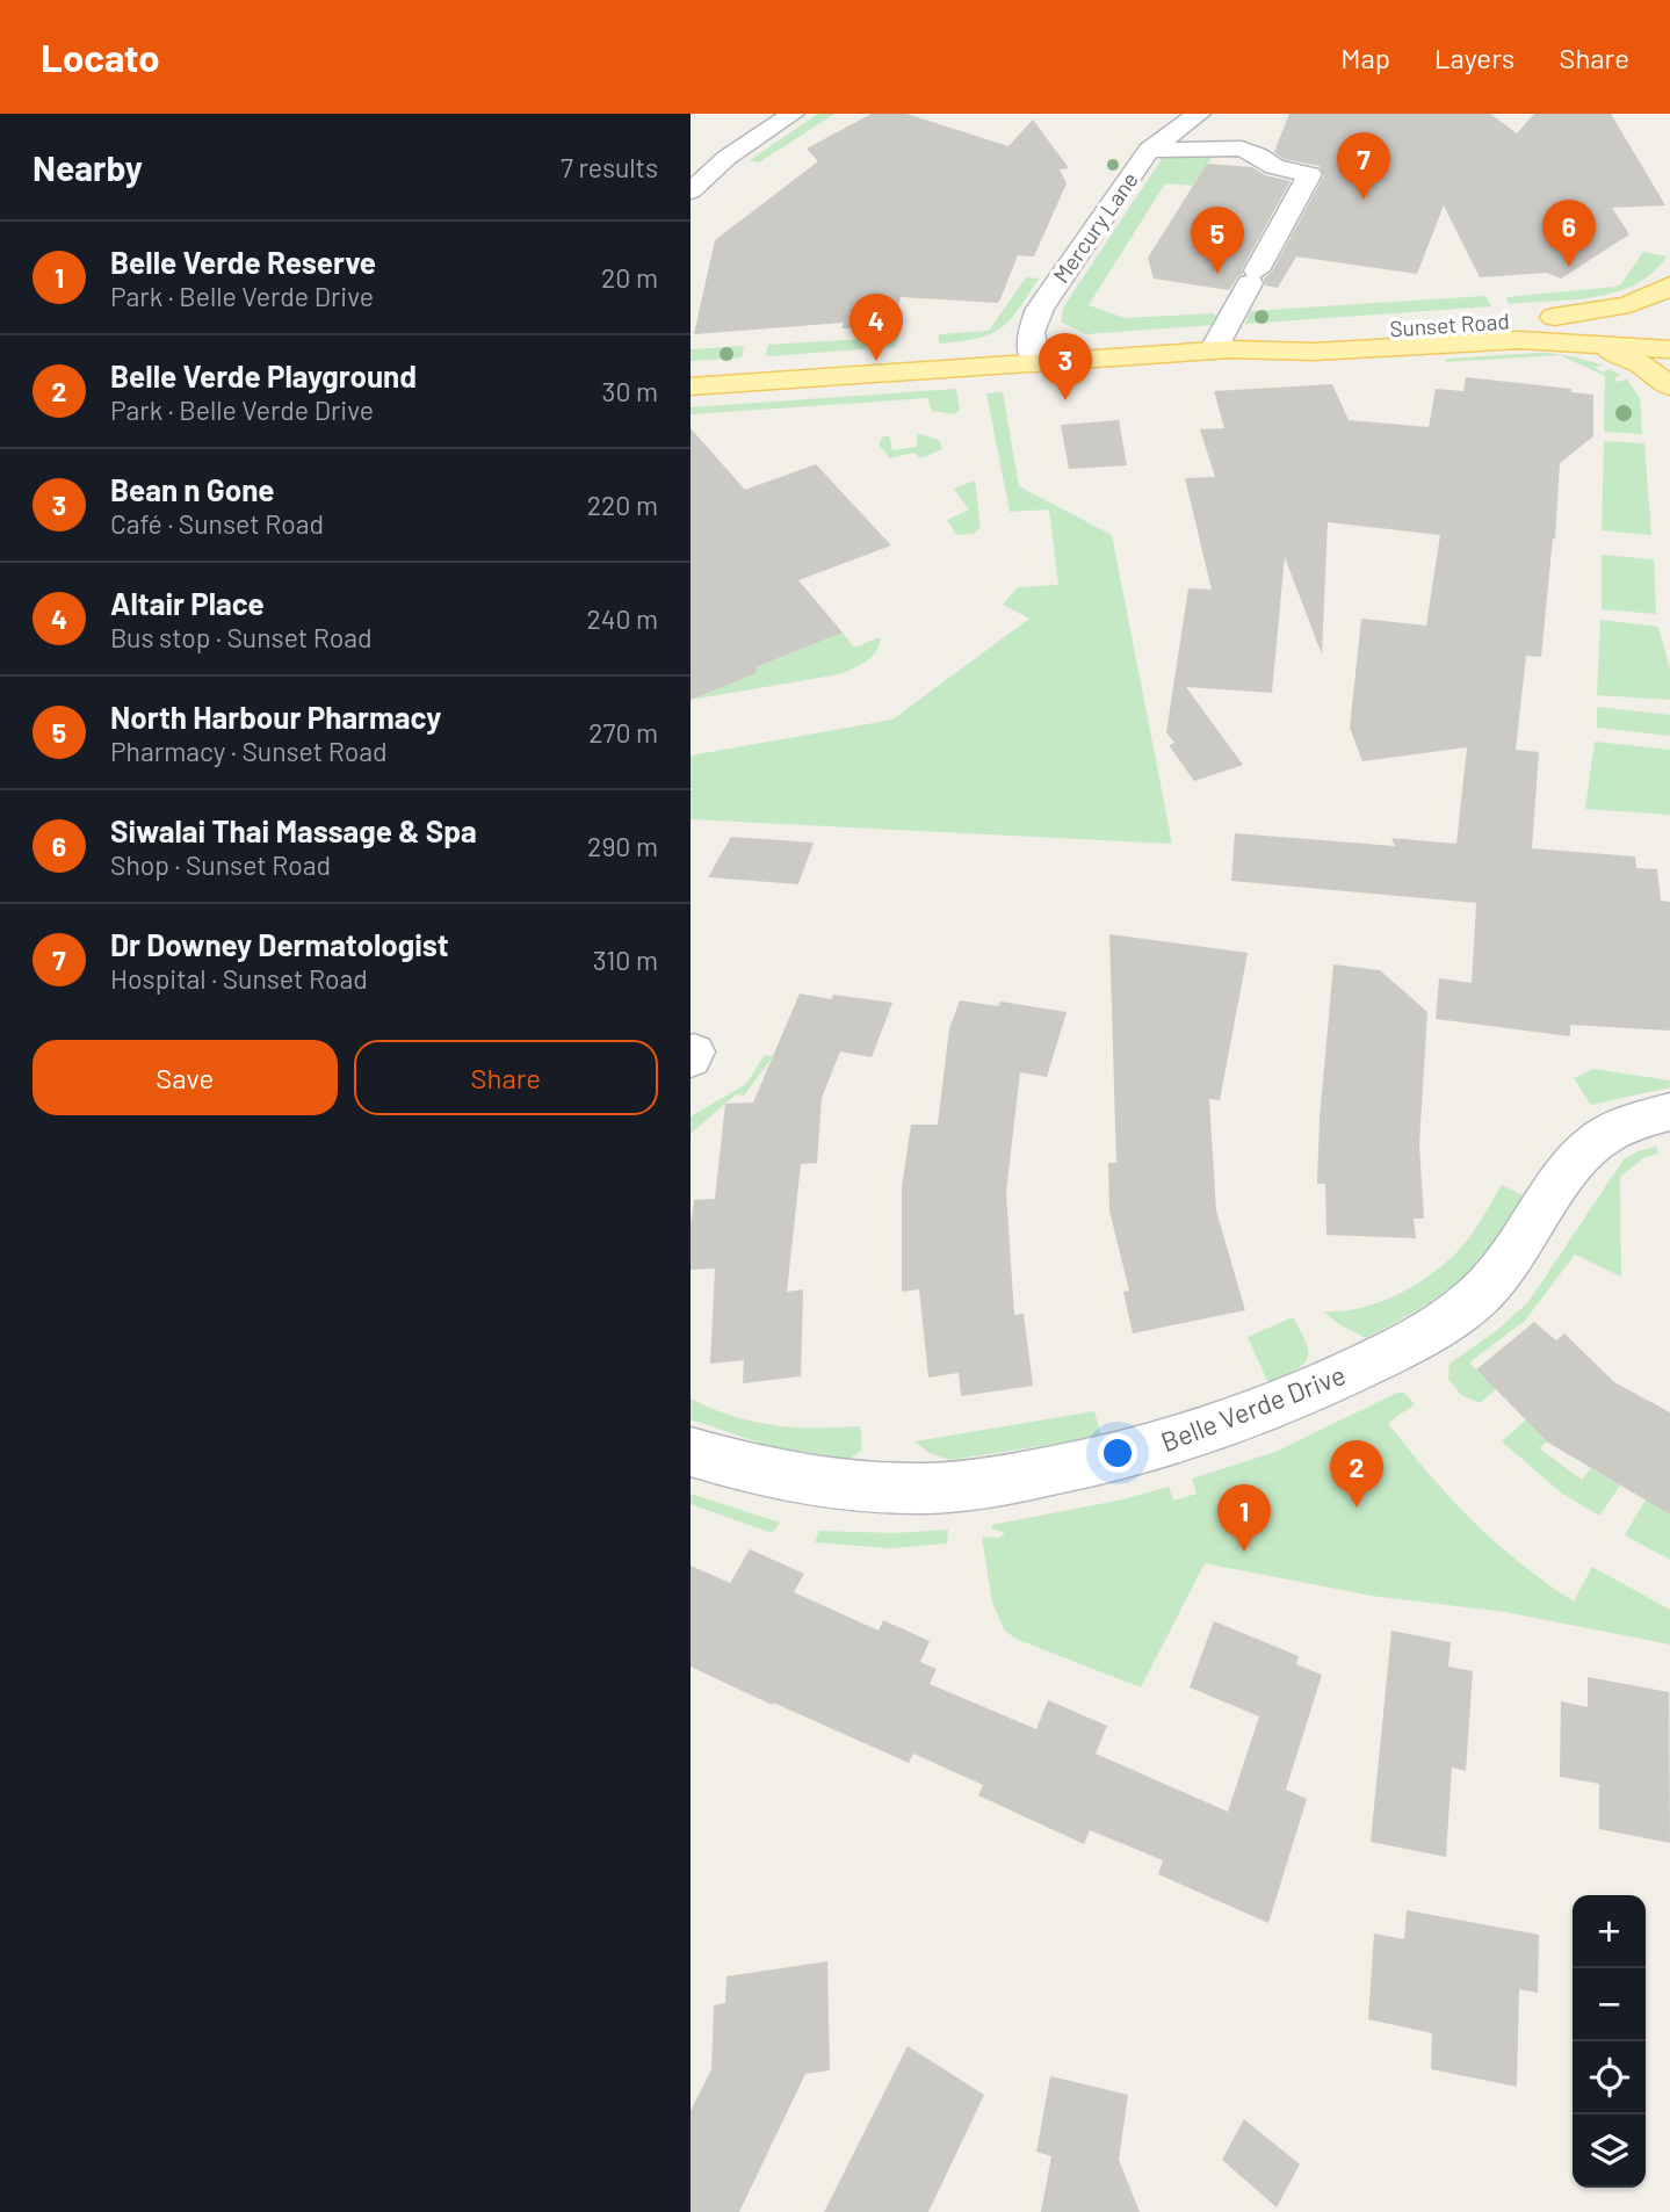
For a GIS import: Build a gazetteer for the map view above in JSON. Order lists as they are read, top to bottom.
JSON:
{
  "streets": {
    "main road": ["Sunset Road"],
    "street": ["Mercury Lane", "Belle Verde Drive"]
  },
  "crossings": [
    ["Mercury Lane", "Sunset Road"]
  ],
  "page": {
    "header": "Locato",
    "nav": ["Map", "Layers", "Share"],
    "heading": ["Nearby", "7 results"],
    "pins": [
      "7",
      "6",
      "5",
      "4",
      "3",
      "2",
      "1"
    ],
    "list": [
      {
        "mark": "1",
        "name": "Belle Verde Reserve",
        "note": "Park · Belle Verde Drive",
        "value": "20 m"
      },
      {
        "mark": "2",
        "name": "Belle Verde Playground",
        "note": "Park · Belle Verde Drive",
        "value": "30 m"
      },
      {
        "mark": "3",
        "name": "Bean n Gone",
        "note": "Café · Sunset Road",
        "value": "220 m"
      },
      {
        "mark": "4",
        "name": "Altair Place",
        "note": "Bus stop · Sunset Road",
        "value": "240 m"
      },
      {
        "mark": "5",
        "name": "North Harbour Pharmacy",
        "note": "Pharmacy · Sunset Road",
        "value": "270 m"
      },
      {
        "mark": "6",
        "name": "Siwalai Thai Massage & Spa",
        "note": "Shop · Sunset Road",
        "value": "290 m"
      },
      {
        "mark": "7",
        "name": "Dr Downey Dermatologist",
        "note": "Hospital · Sunset Road",
        "value": "310 m"
      }
    ],
    "buttons": ["Save", "Share"],
    "map_buttons": ["+", "−"]
  }
}
